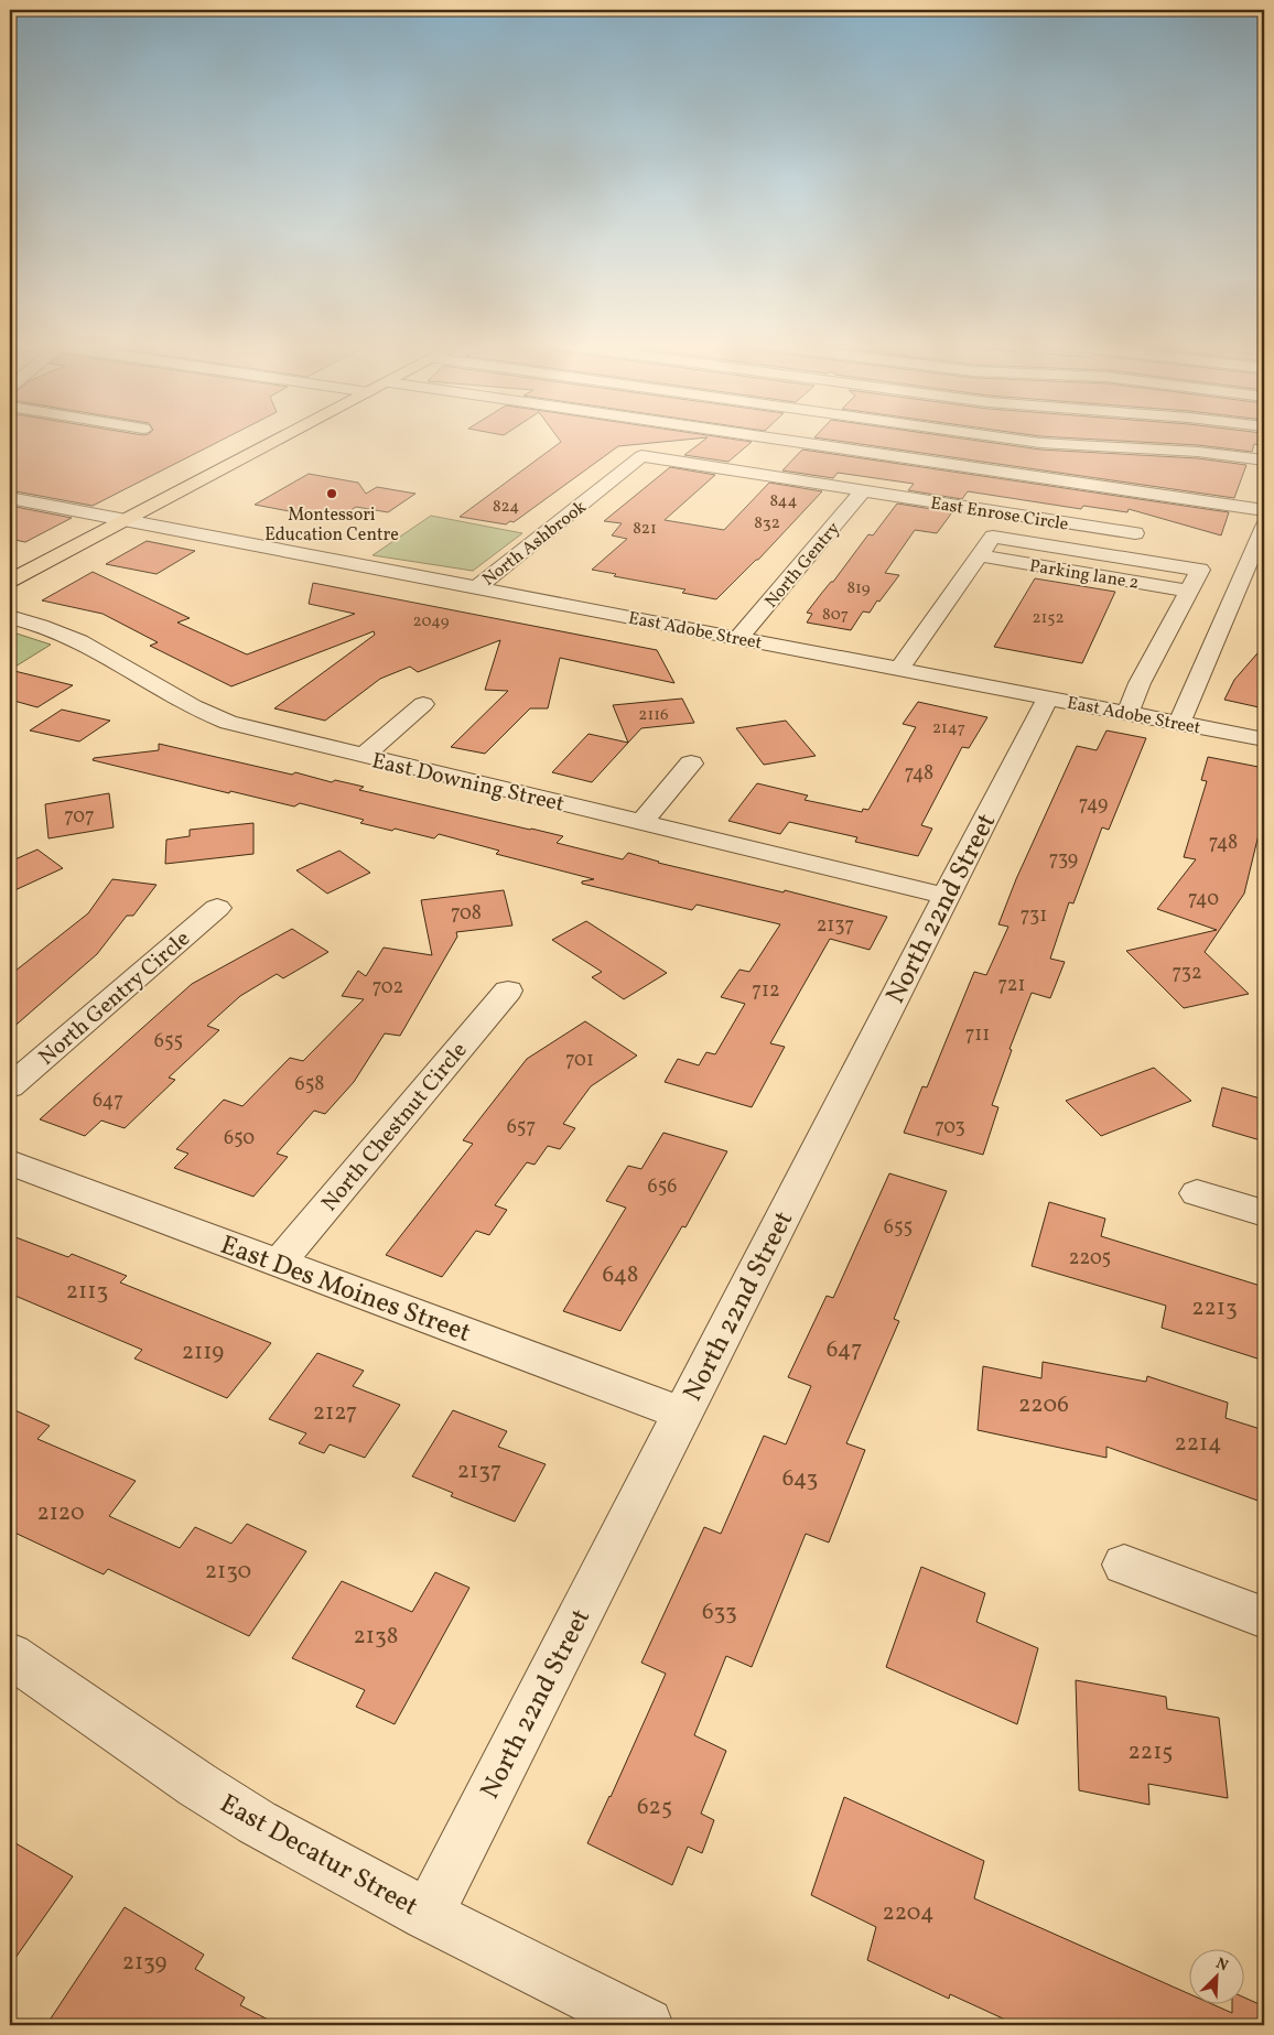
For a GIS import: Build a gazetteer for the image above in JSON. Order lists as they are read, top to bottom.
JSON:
{
  "streets": {
    "street": [
      "East Enrose Circle",
      "North Ashbrook",
      "North Gentry",
      "East Adobe Street",
      "East Downing Street",
      "North 22nd Street",
      "North Gentry Circle",
      "North Chestnut Circle",
      "East Des Moines Street",
      "East Decatur Street"
    ]
  },
  "crossings": [
    ["East Enrose Circle", "North Ashbrook"],
    ["East Enrose Circle", "North Gentry"],
    ["North Ashbrook", "East Adobe Street"],
    ["North Gentry", "East Adobe Street"],
    ["East Adobe Street", "North 22nd Street"],
    ["East Downing Street", "North 22nd Street"],
    ["North 22nd Street", "East Des Moines Street"],
    ["North 22nd Street", "East Decatur Street"],
    ["North Chestnut Circle", "East Des Moines Street"]
  ],
  "places": ["Montessori Education Centre"],
  "house_numbers": [
    "844",
    "824",
    "832",
    "821",
    "819",
    "807",
    "2152",
    "2049",
    "2116",
    "2147",
    "748",
    "749",
    "707",
    "748",
    "739",
    "740",
    "708",
    "731",
    "2137",
    "732",
    "721",
    "702",
    "712",
    "711",
    "655",
    "701",
    "658",
    "647",
    "657",
    "703",
    "650",
    "656",
    "655",
    "2205",
    "648",
    "2113",
    "2213",
    "647",
    "2119",
    "2206",
    "2127",
    "2214",
    "2137",
    "643",
    "2120",
    "2130",
    "633",
    "2138",
    "2215",
    "625",
    "2204",
    "2139"
  ],
  "north": "top right"
}
